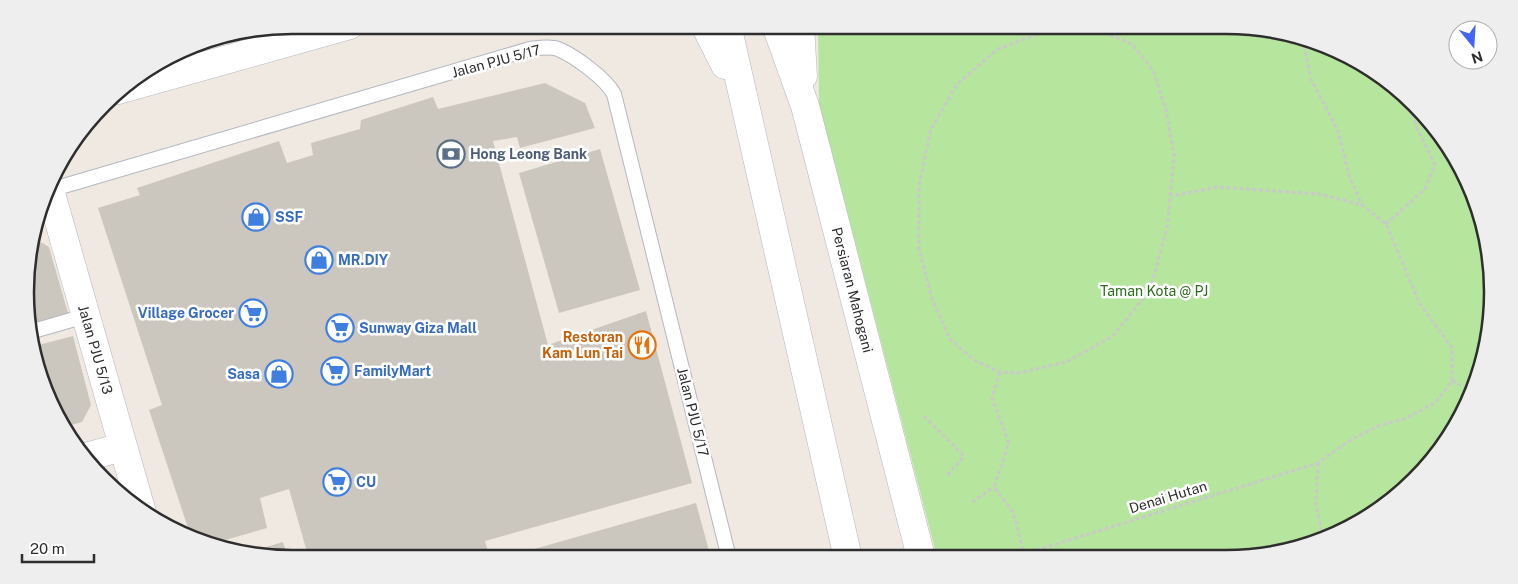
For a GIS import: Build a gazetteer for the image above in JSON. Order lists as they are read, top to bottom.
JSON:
{
  "streets": {
    "main road": ["Persiaran Mahogani", "Jalan PJU 5/13"],
    "lane": ["Jalan PJU 5/17"],
    "path": ["Denai Hutan"]
  },
  "parks": ["Taman Kota @ PJ"],
  "places": {
    "bank": ["Hong Leong Bank"],
    "shop": ["SSF", "MR.DIY", "Sasa"],
    "supermarket": [
      "Village Grocer",
      "Sunway Giza Mall",
      "FamilyMart",
      "CU"
    ],
    "restaurant": ["Restoran Kam Lun Tai"]
  },
  "scale_bar": "20 m",
  "north": "bottom"
}
